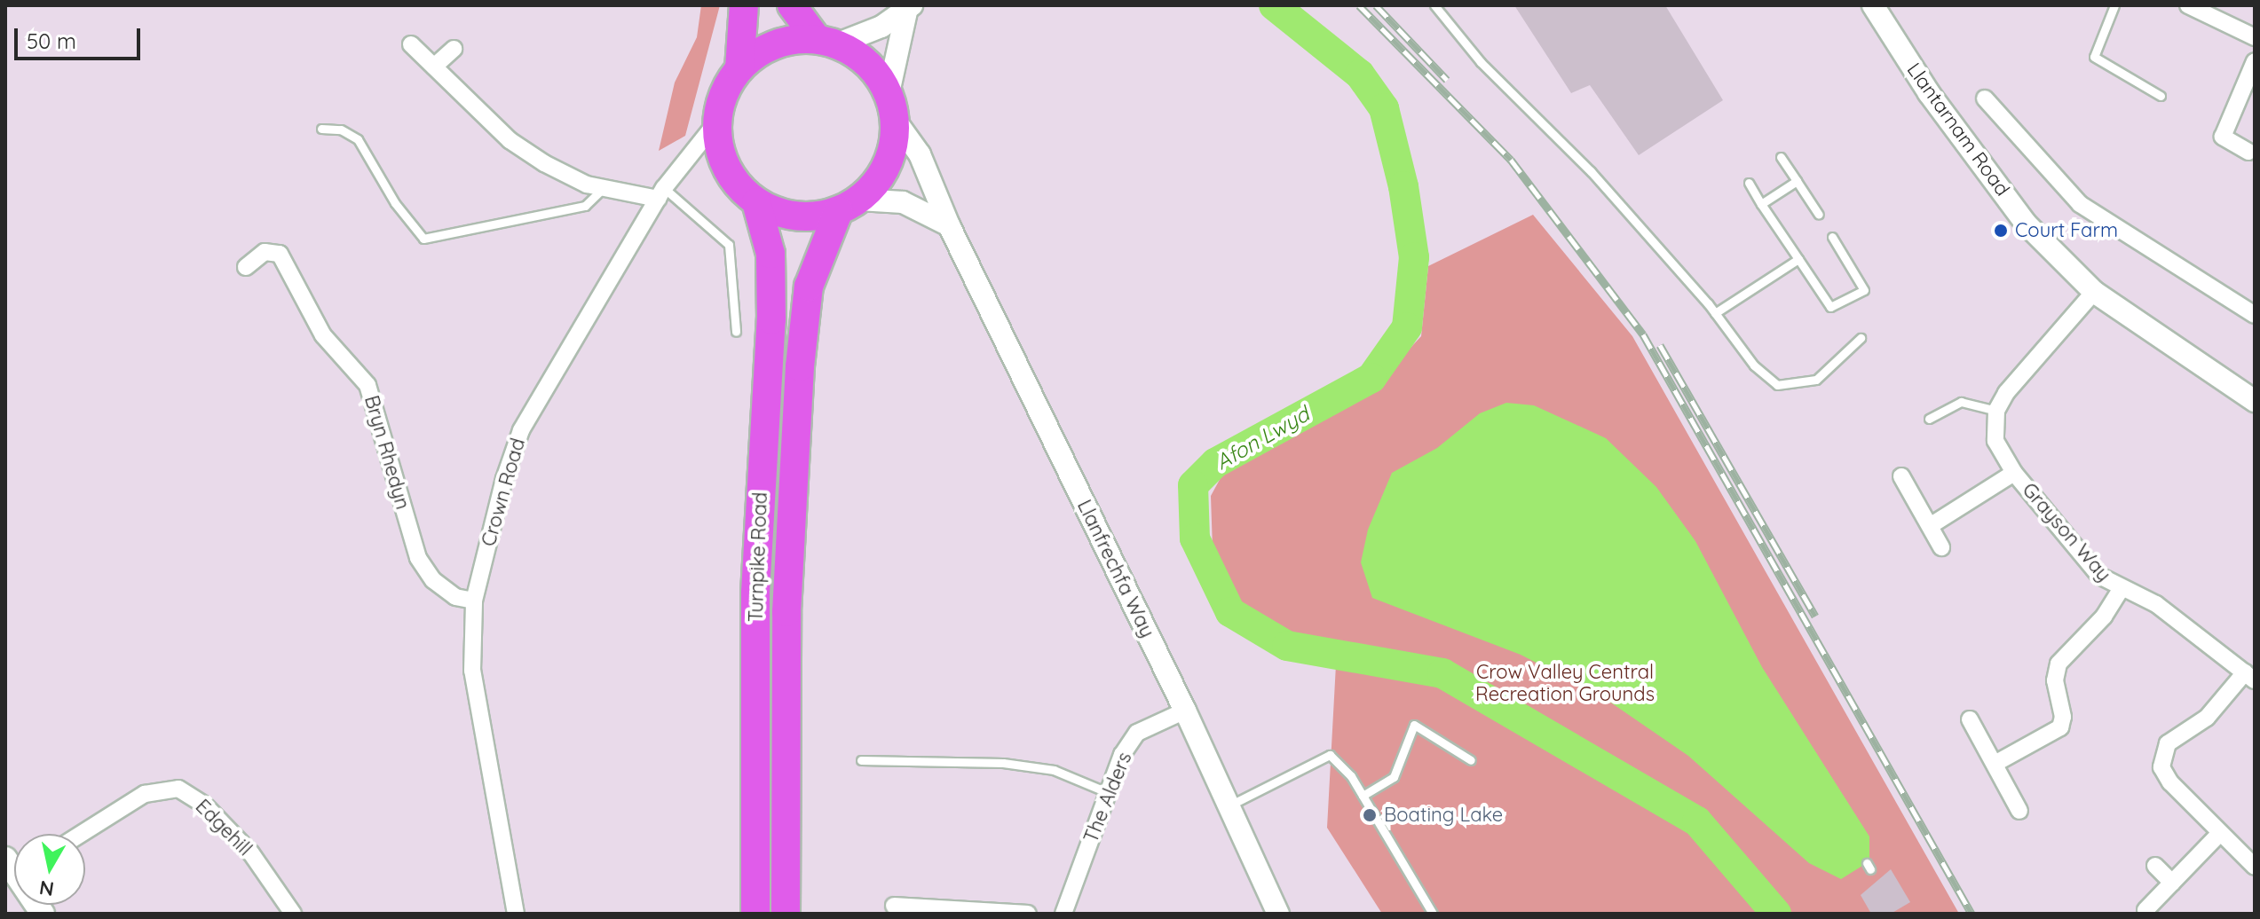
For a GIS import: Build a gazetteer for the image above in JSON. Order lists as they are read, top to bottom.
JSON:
{
  "streets": {
    "highway": ["Turnpike Road"],
    "street": [
      "Llantarnam Road",
      "Bryn Rhedyn",
      "Crown Road",
      "Grayson Way",
      "Llanfrechfa Way",
      "The Alders",
      "Edgehill"
    ]
  },
  "crossings": [
    ["Bryn Rhedyn", "Crown Road"],
    ["Crown Road", "Turnpike Road"],
    ["Crown Road", "Llanfrechfa Way"],
    ["Turnpike Road", "Llanfrechfa Way"],
    ["Llanfrechfa Way", "The Alders"]
  ],
  "water": ["Afon Lwyd"],
  "parks": ["Crow Valley Central Recreation Grounds"],
  "places": ["Court Farm", "Boating Lake"],
  "scale_bar": "50 m",
  "north": "bottom"
}
